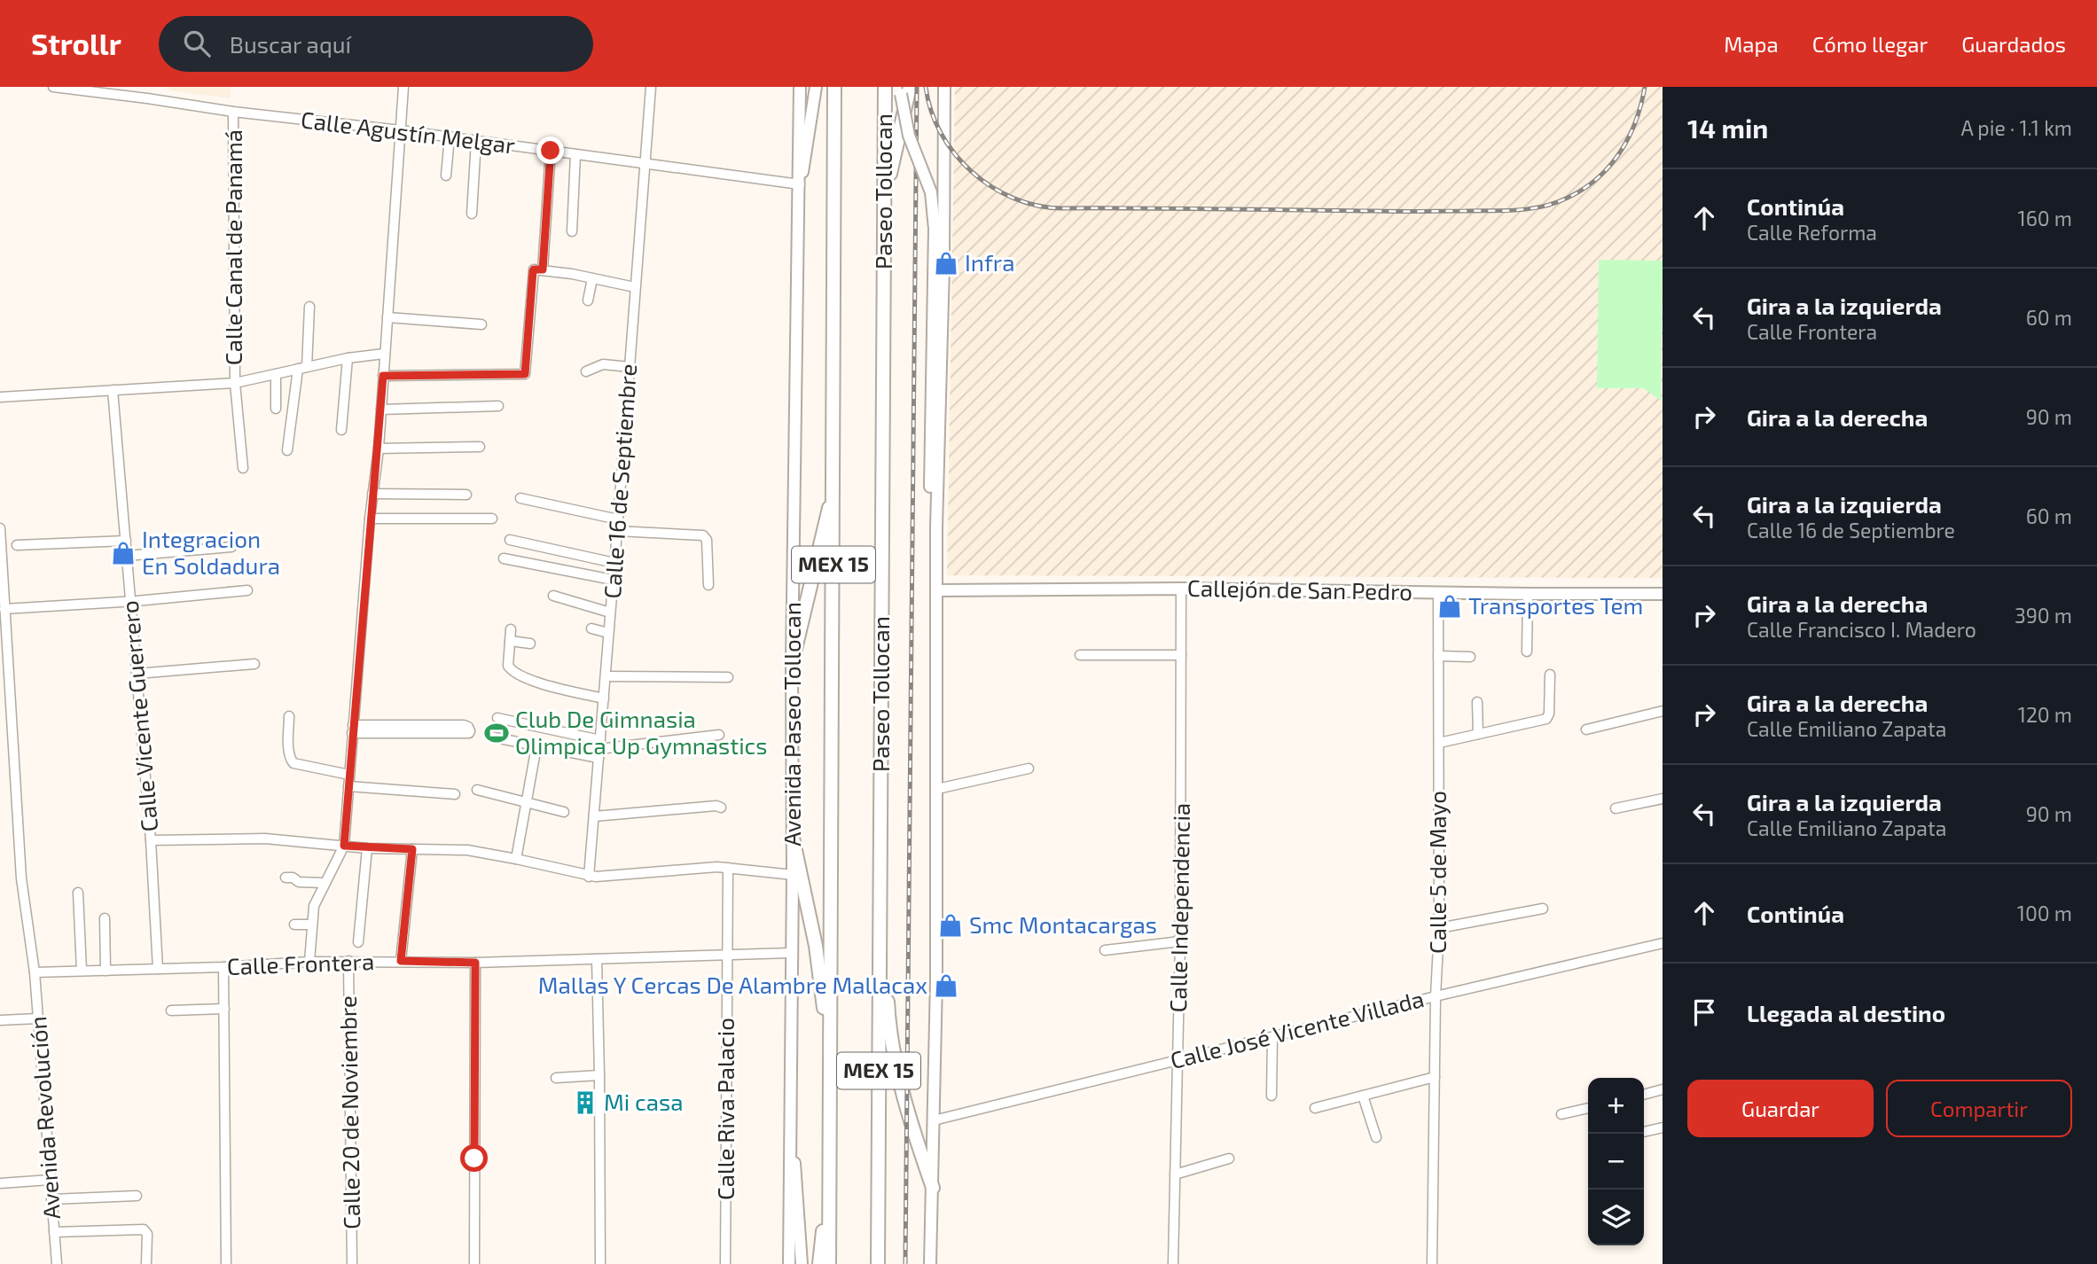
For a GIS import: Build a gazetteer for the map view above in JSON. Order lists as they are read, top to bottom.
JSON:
{
  "streets": {
    "highway": ["Paseo Tollocan", "MEX 15"],
    "main road": ["Callejón de San Pedro", "Avenida Paseo Tollocan"],
    "street": [
      "Calle Agustín Melgar",
      "Calle Canal de Panamá",
      "Calle 16 de Septiembre",
      "Calle Vicente Guerrero",
      "Calle 5 de Mayo",
      "Calle Independencia",
      "Calle Frontera",
      "Calle José Vicente Villada",
      "Calle Riva Palacio",
      "Calle 20 de Noviembre",
      "Avenida Revolución"
    ]
  },
  "crossings": [
    ["Calle Agustín Melgar", "Calle Canal de Panamá"],
    ["Calle Agustín Melgar", "Calle 16 de Septiembre"],
    ["Calle Agustín Melgar", "Avenida Paseo Tollocan"],
    ["Callejón de San Pedro", "Calle 5 de Mayo"],
    ["Callejón de San Pedro", "Calle Independencia"],
    ["Calle Vicente Guerrero", "Calle Frontera"],
    ["Avenida Paseo Tollocan", "Calle Frontera"],
    ["Calle 5 de Mayo", "Calle José Vicente Villada"],
    ["Calle Independencia", "Calle José Vicente Villada"],
    ["Calle Frontera", "Calle Riva Palacio"],
    ["Calle Frontera", "Calle 20 de Noviembre"],
    ["Calle Frontera", "Avenida Revolución"]
  ],
  "places": {
    "shop": [
      "Infra",
      "Integracion En Soldadura",
      "Transportes Tem",
      "Smc Montacargas",
      "Mallas Y Cercas De Alambre Mallacax"
    ],
    "sports": ["Club De Gimnasia Olimpica Up Gymnastics"],
    "building": ["Mi casa"]
  },
  "page": {
    "header": "Strollr",
    "search": "Buscar aquí",
    "nav": ["Mapa", "Cómo llegar", "Guardados"],
    "heading": ["14 min", "A pie · 1.1 km"],
    "list": [
      ["Continúa", "Calle Reforma", "160 m"],
      ["Gira a la izquierda", "Calle Frontera", "60 m"],
      ["Gira a la derecha", "90 m"],
      ["Gira a la izquierda", "Calle 16 de Septiembre", "60 m"],
      ["Gira a la derecha", "Calle Francisco I. Madero", "390 m"],
      ["Gira a la derecha", "Calle Emiliano Zapata", "120 m"],
      ["Gira a la izquierda", "Calle Emiliano Zapata", "90 m"],
      ["Continúa", "100 m"],
      "Llegada al destino"
    ],
    "buttons": ["Guardar", "Compartir"],
    "map_buttons": ["+", "−"]
  }
}
